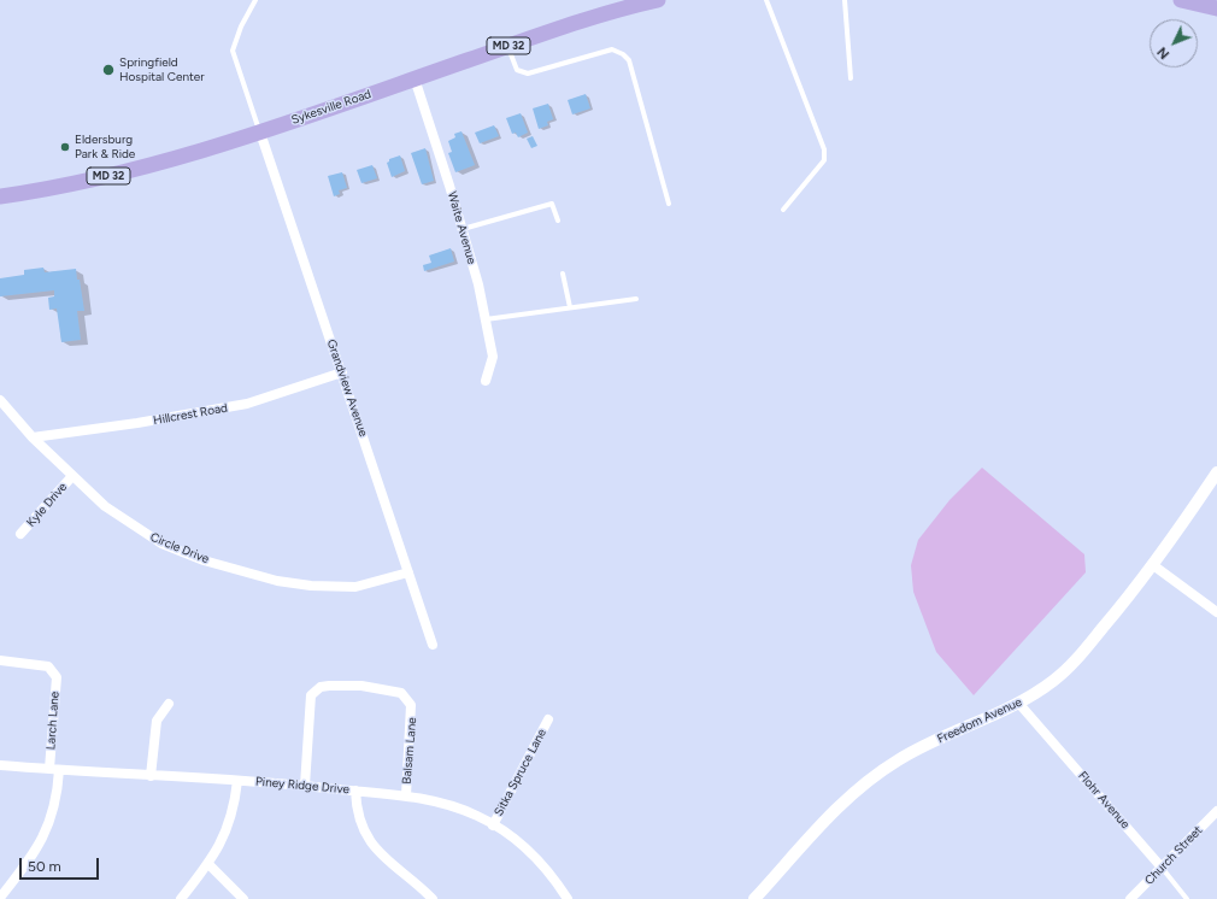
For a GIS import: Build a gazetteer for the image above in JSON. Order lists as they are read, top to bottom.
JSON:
{
  "streets": {
    "main road": ["MD 32", "Sykesville Road"],
    "street": [
      "Waite Avenue",
      "Grandview Avenue",
      "Hillcrest Road",
      "Kyle Drive",
      "Circle Drive",
      "Larch Lane",
      "Freedom Avenue",
      "Balsam Lane",
      "Sitka Spruce Lane",
      "Piney Ridge Drive",
      "Flohr Avenue",
      "Church Street"
    ]
  },
  "crossings": [
    ["Sykesville Road", "Waite Avenue"],
    ["Sykesville Road", "Grandview Avenue"],
    ["Grandview Avenue", "Hillcrest Road"],
    ["Grandview Avenue", "Circle Drive"],
    ["Hillcrest Road", "Circle Drive"],
    ["Kyle Drive", "Circle Drive"],
    ["Larch Lane", "Piney Ridge Drive"],
    ["Freedom Avenue", "Flohr Avenue"],
    ["Balsam Lane", "Piney Ridge Drive"],
    ["Sitka Spruce Lane", "Piney Ridge Drive"],
    ["Flohr Avenue", "Church Street"]
  ],
  "places": ["Springfield Hospital Center", "Eldersburg Park & Ride"],
  "scale_bar": "50 m",
  "north": "bottom left"
}
